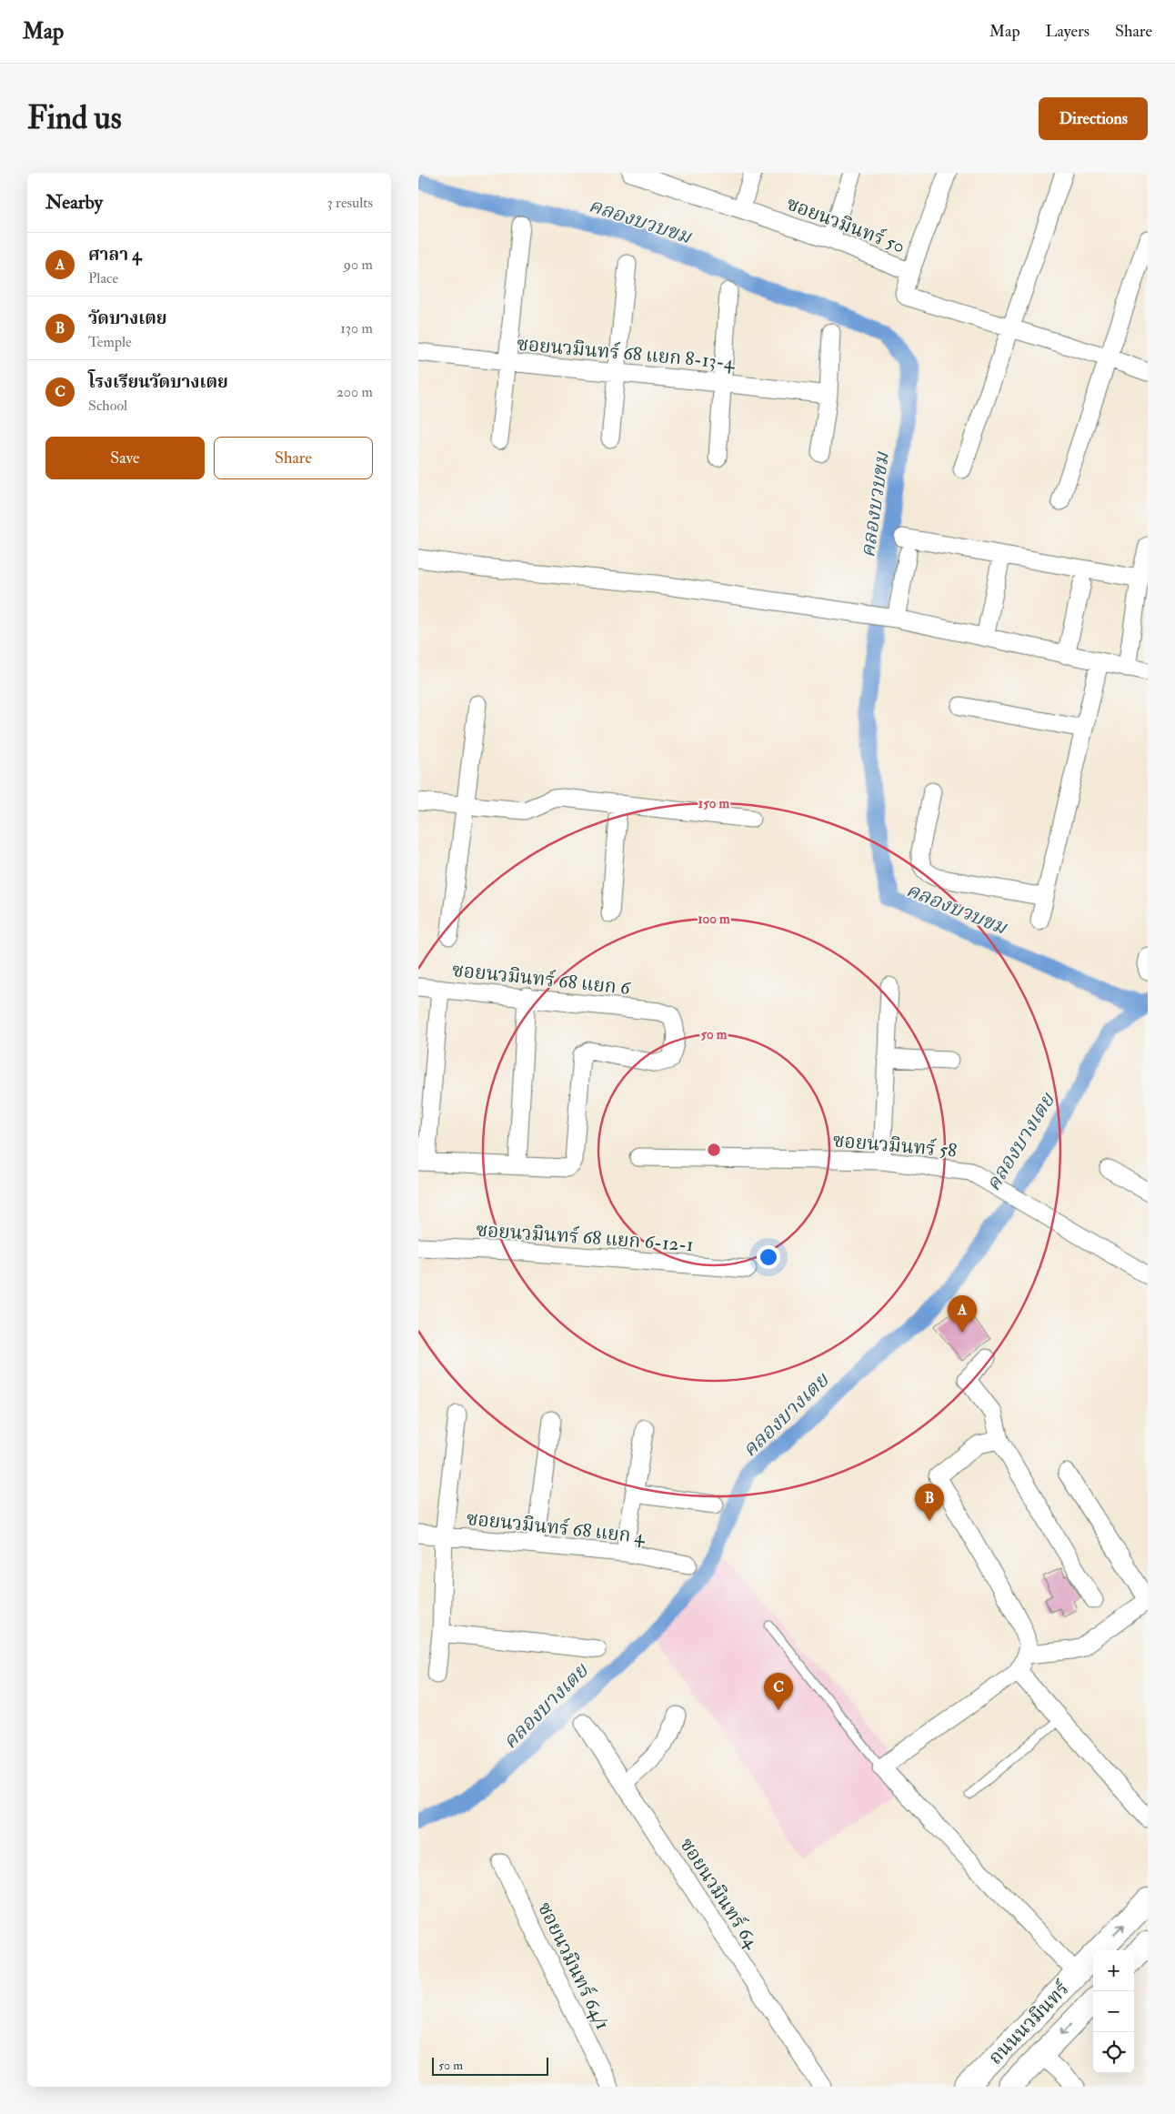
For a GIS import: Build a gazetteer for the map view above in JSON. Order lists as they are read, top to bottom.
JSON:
{
  "streets": {
    "main road": ["ถนนนวมินทร์"],
    "street": [
      "ซอยนวมินทร์ 50",
      "ซอยนวมินทร์ 68 แยก 8-13-4",
      "ซอยนวมินทร์ 68 แยก 6",
      "ซอยนวมินทร์ 58",
      "ซอยนวมินทร์ 68 แยก 6-12-1",
      "ซอยนวมินทร์ 68 แยก 4",
      "ซอยนวมินทร์ 64",
      "ซอยนวมินทร์ 64/1"
    ]
  },
  "water": ["คลองบวบขม", "คลองบางเตย"],
  "scale_bar": "50 m",
  "page": {
    "header": "Map",
    "nav": ["Map", "Layers", "Share"],
    "buttons": [
      "Directions",
      ["Save", "Share"]
    ],
    "title": "Find us",
    "heading": ["Nearby", "3 results"],
    "list": [
      {
        "mark": "A",
        "name": "ศาลา 4",
        "note": "Place",
        "value": "90 m"
      },
      {
        "mark": "B",
        "name": "วัดบางเตย",
        "note": "Temple",
        "value": "130 m"
      },
      {
        "mark": "C",
        "name": "โรงเรียนวัดบางเตย",
        "note": "School",
        "value": "200 m"
      }
    ],
    "pins": ["A", "B", "C"],
    "map_buttons": ["+", "−"],
    "scale": "50 m"
  },
  "rings": ["150 m", "100 m", "50 m"]
}
